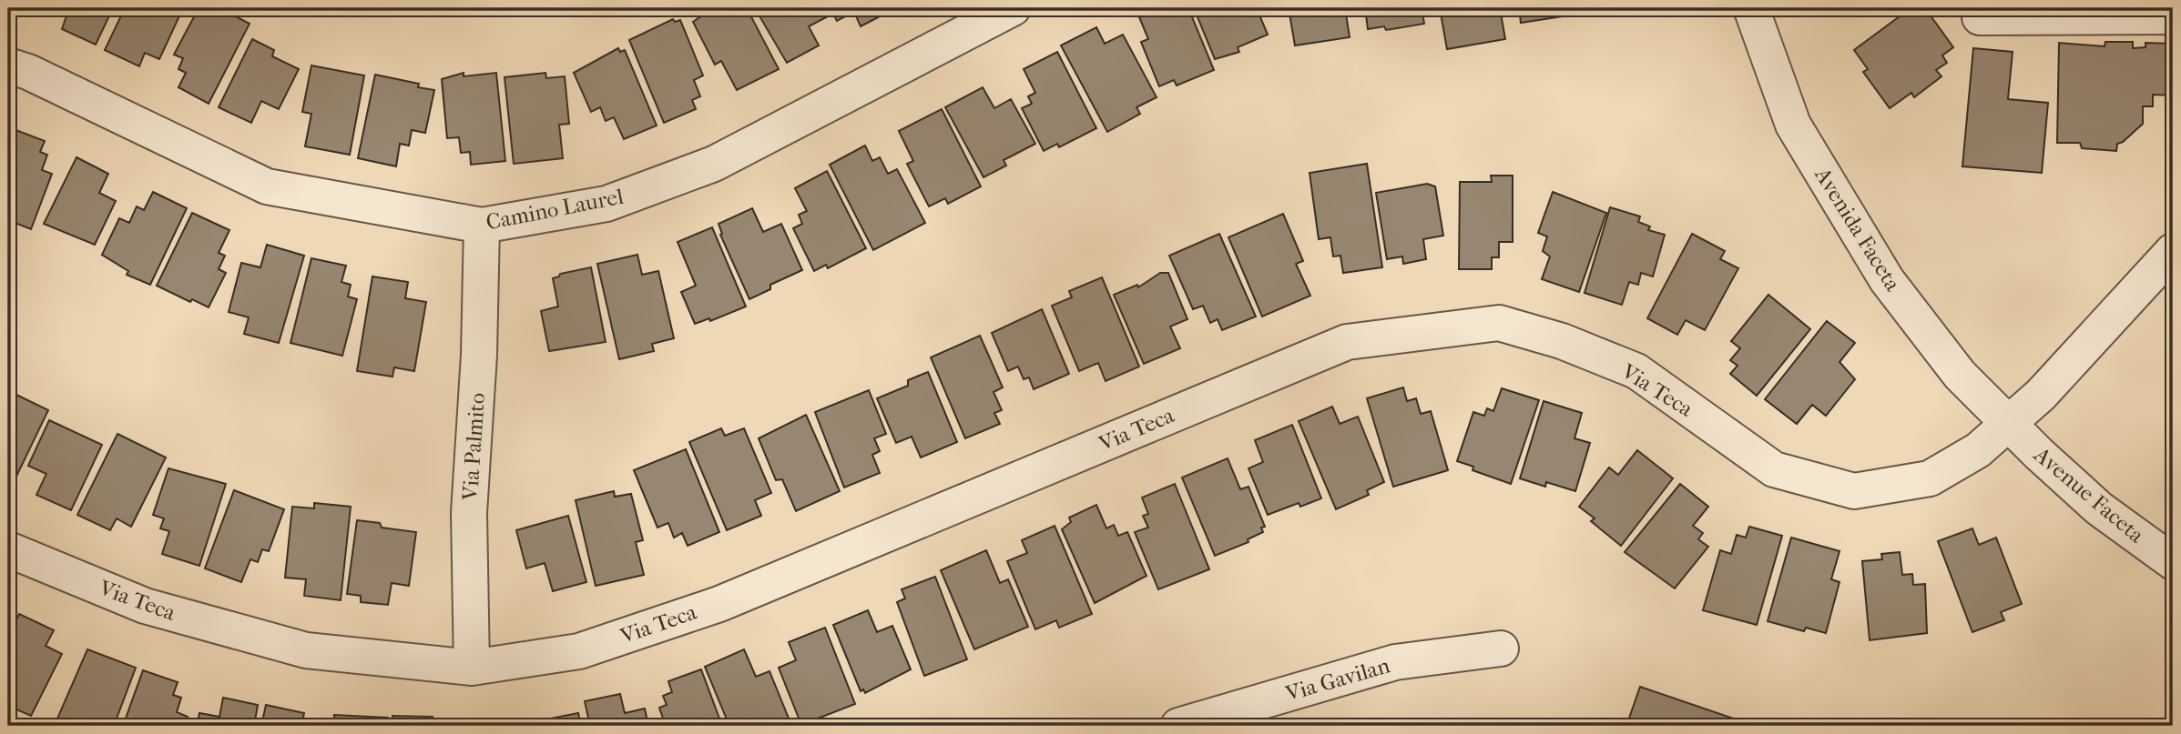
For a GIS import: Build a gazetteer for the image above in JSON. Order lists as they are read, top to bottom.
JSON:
{
  "streets": {
    "street": [
      "Camino Laurel",
      "Avenida Faceta",
      "Via Teca",
      "Via Palmito",
      "Avenue Faceta",
      "Via Gavilan"
    ]
  },
  "crossings": [
    ["Camino Laurel", "Via Palmito"],
    ["Avenida Faceta", "Via Teca"],
    ["Avenida Faceta", "Avenue Faceta"],
    ["Via Teca", "Via Palmito"],
    ["Via Teca", "Avenue Faceta"]
  ]
}
